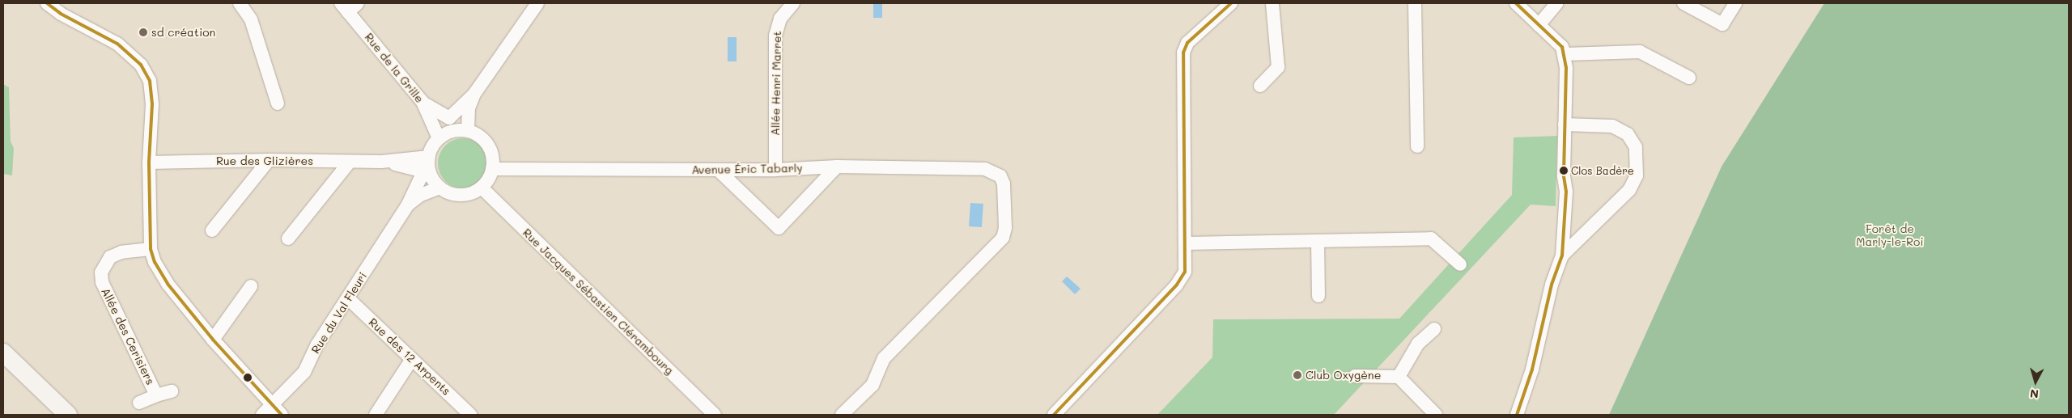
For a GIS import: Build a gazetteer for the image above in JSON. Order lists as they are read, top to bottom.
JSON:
{
  "streets": {
    "street": [
      "Rue de la Grille",
      "Allée Henri Marret",
      "Rue des Glizières",
      "Avenue Éric Tabarly",
      "Rue Jacques Sébastien Clérambourg",
      "Rue du Val Fleuri",
      "Allée des Cerisiers",
      "Rue des 12 Arpents"
    ]
  },
  "crossings": [
    ["Rue de la Grille", "Rue des Glizières"],
    ["Rue de la Grille", "Avenue Éric Tabarly"],
    ["Rue de la Grille", "Rue Jacques Sébastien Clérambourg"],
    ["Rue de la Grille", "Rue du Val Fleuri"],
    ["Allée Henri Marret", "Avenue Éric Tabarly"],
    ["Rue des Glizières", "Avenue Éric Tabarly"],
    ["Rue des Glizières", "Rue Jacques Sébastien Clérambourg"],
    ["Rue des Glizières", "Rue du Val Fleuri"],
    ["Avenue Éric Tabarly", "Rue Jacques Sébastien Clérambourg"],
    ["Avenue Éric Tabarly", "Rue du Val Fleuri"],
    ["Rue Jacques Sébastien Clérambourg", "Rue du Val Fleuri"],
    ["Rue du Val Fleuri", "Rue des 12 Arpents"]
  ],
  "parks": ["Forêt de Marly-le-Roi"],
  "places": ["sd création", "Clos Badère", "Club Oxygène"],
  "north": "bottom"
}
